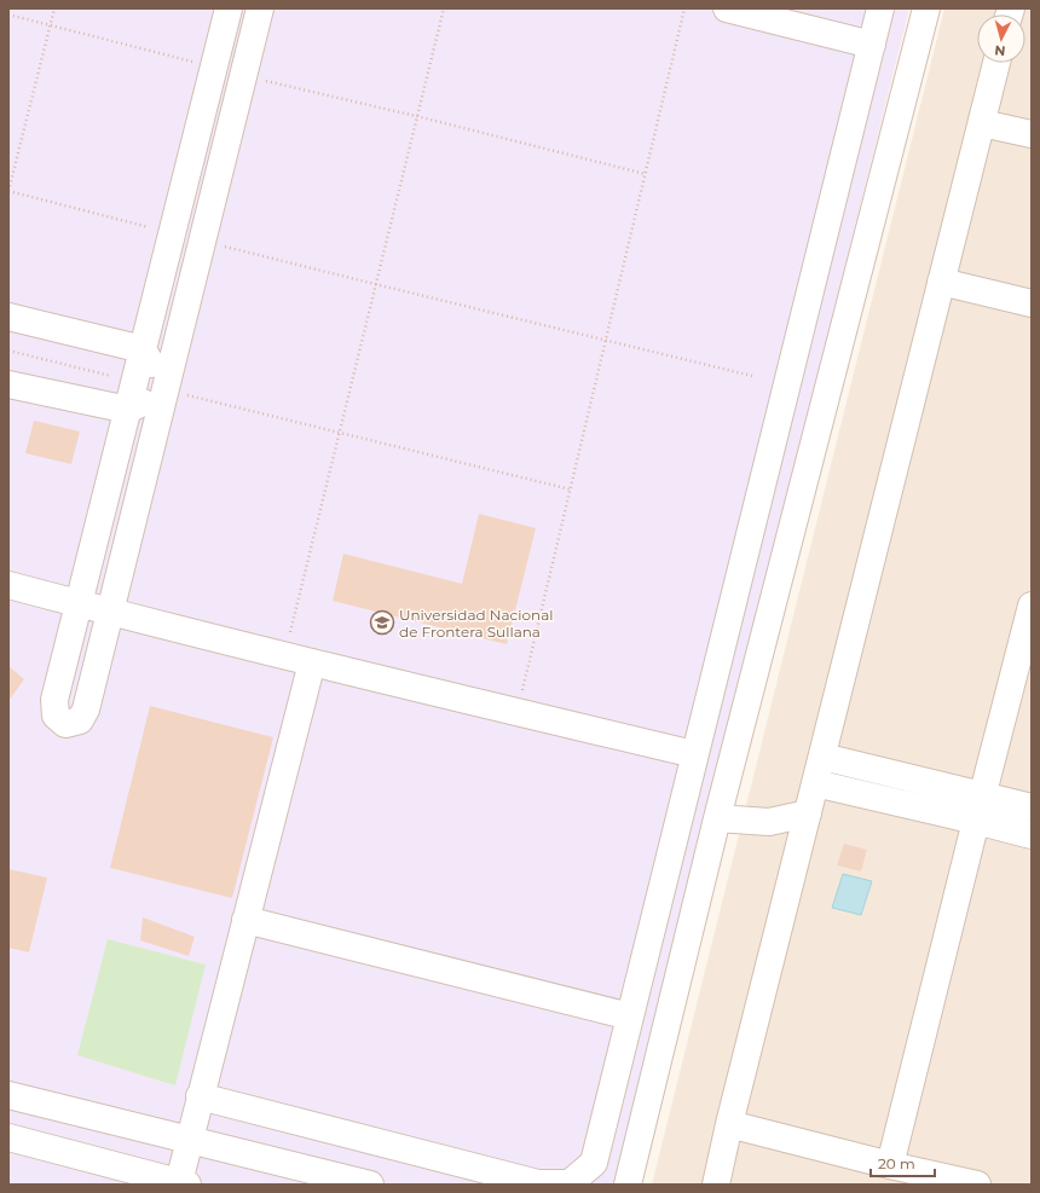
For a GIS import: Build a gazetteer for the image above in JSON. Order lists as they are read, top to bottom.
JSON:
{
  "places": {
    "school or university": ["Universidad Nacional de Frontera Sullana"]
  },
  "scale_bar": "20 m",
  "north": "bottom"
}
